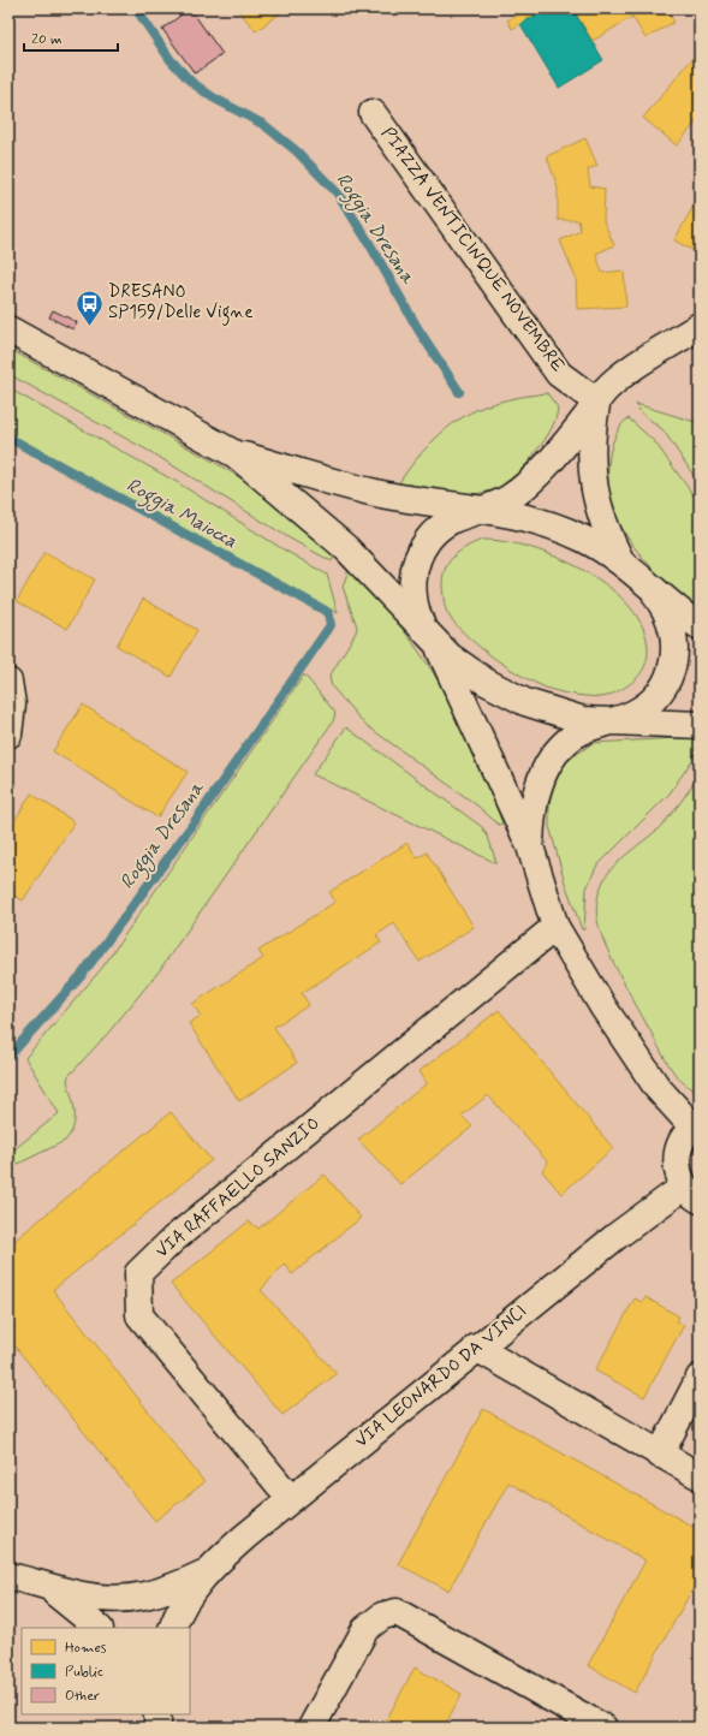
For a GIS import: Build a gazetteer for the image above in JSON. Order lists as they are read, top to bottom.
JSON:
{
  "streets": {
    "street": ["PIAZZA VENTICINQUE NOVEMBRE", "VIA RAFFAELLO SANZIO", "VIA LEONARDO DA VINCI"]
  },
  "crossings": [
    ["VIA RAFFAELLO SANZIO", "VIA LEONARDO DA VINCI"]
  ],
  "water": ["Roggia Dresana", "Roggia Maiocca"],
  "places": {
    "bus stop": ["DRESANO SP159/Delle Vigne"]
  },
  "legend": ["Homes", "Public", "Other"],
  "scale_bar": "20 m"
}
